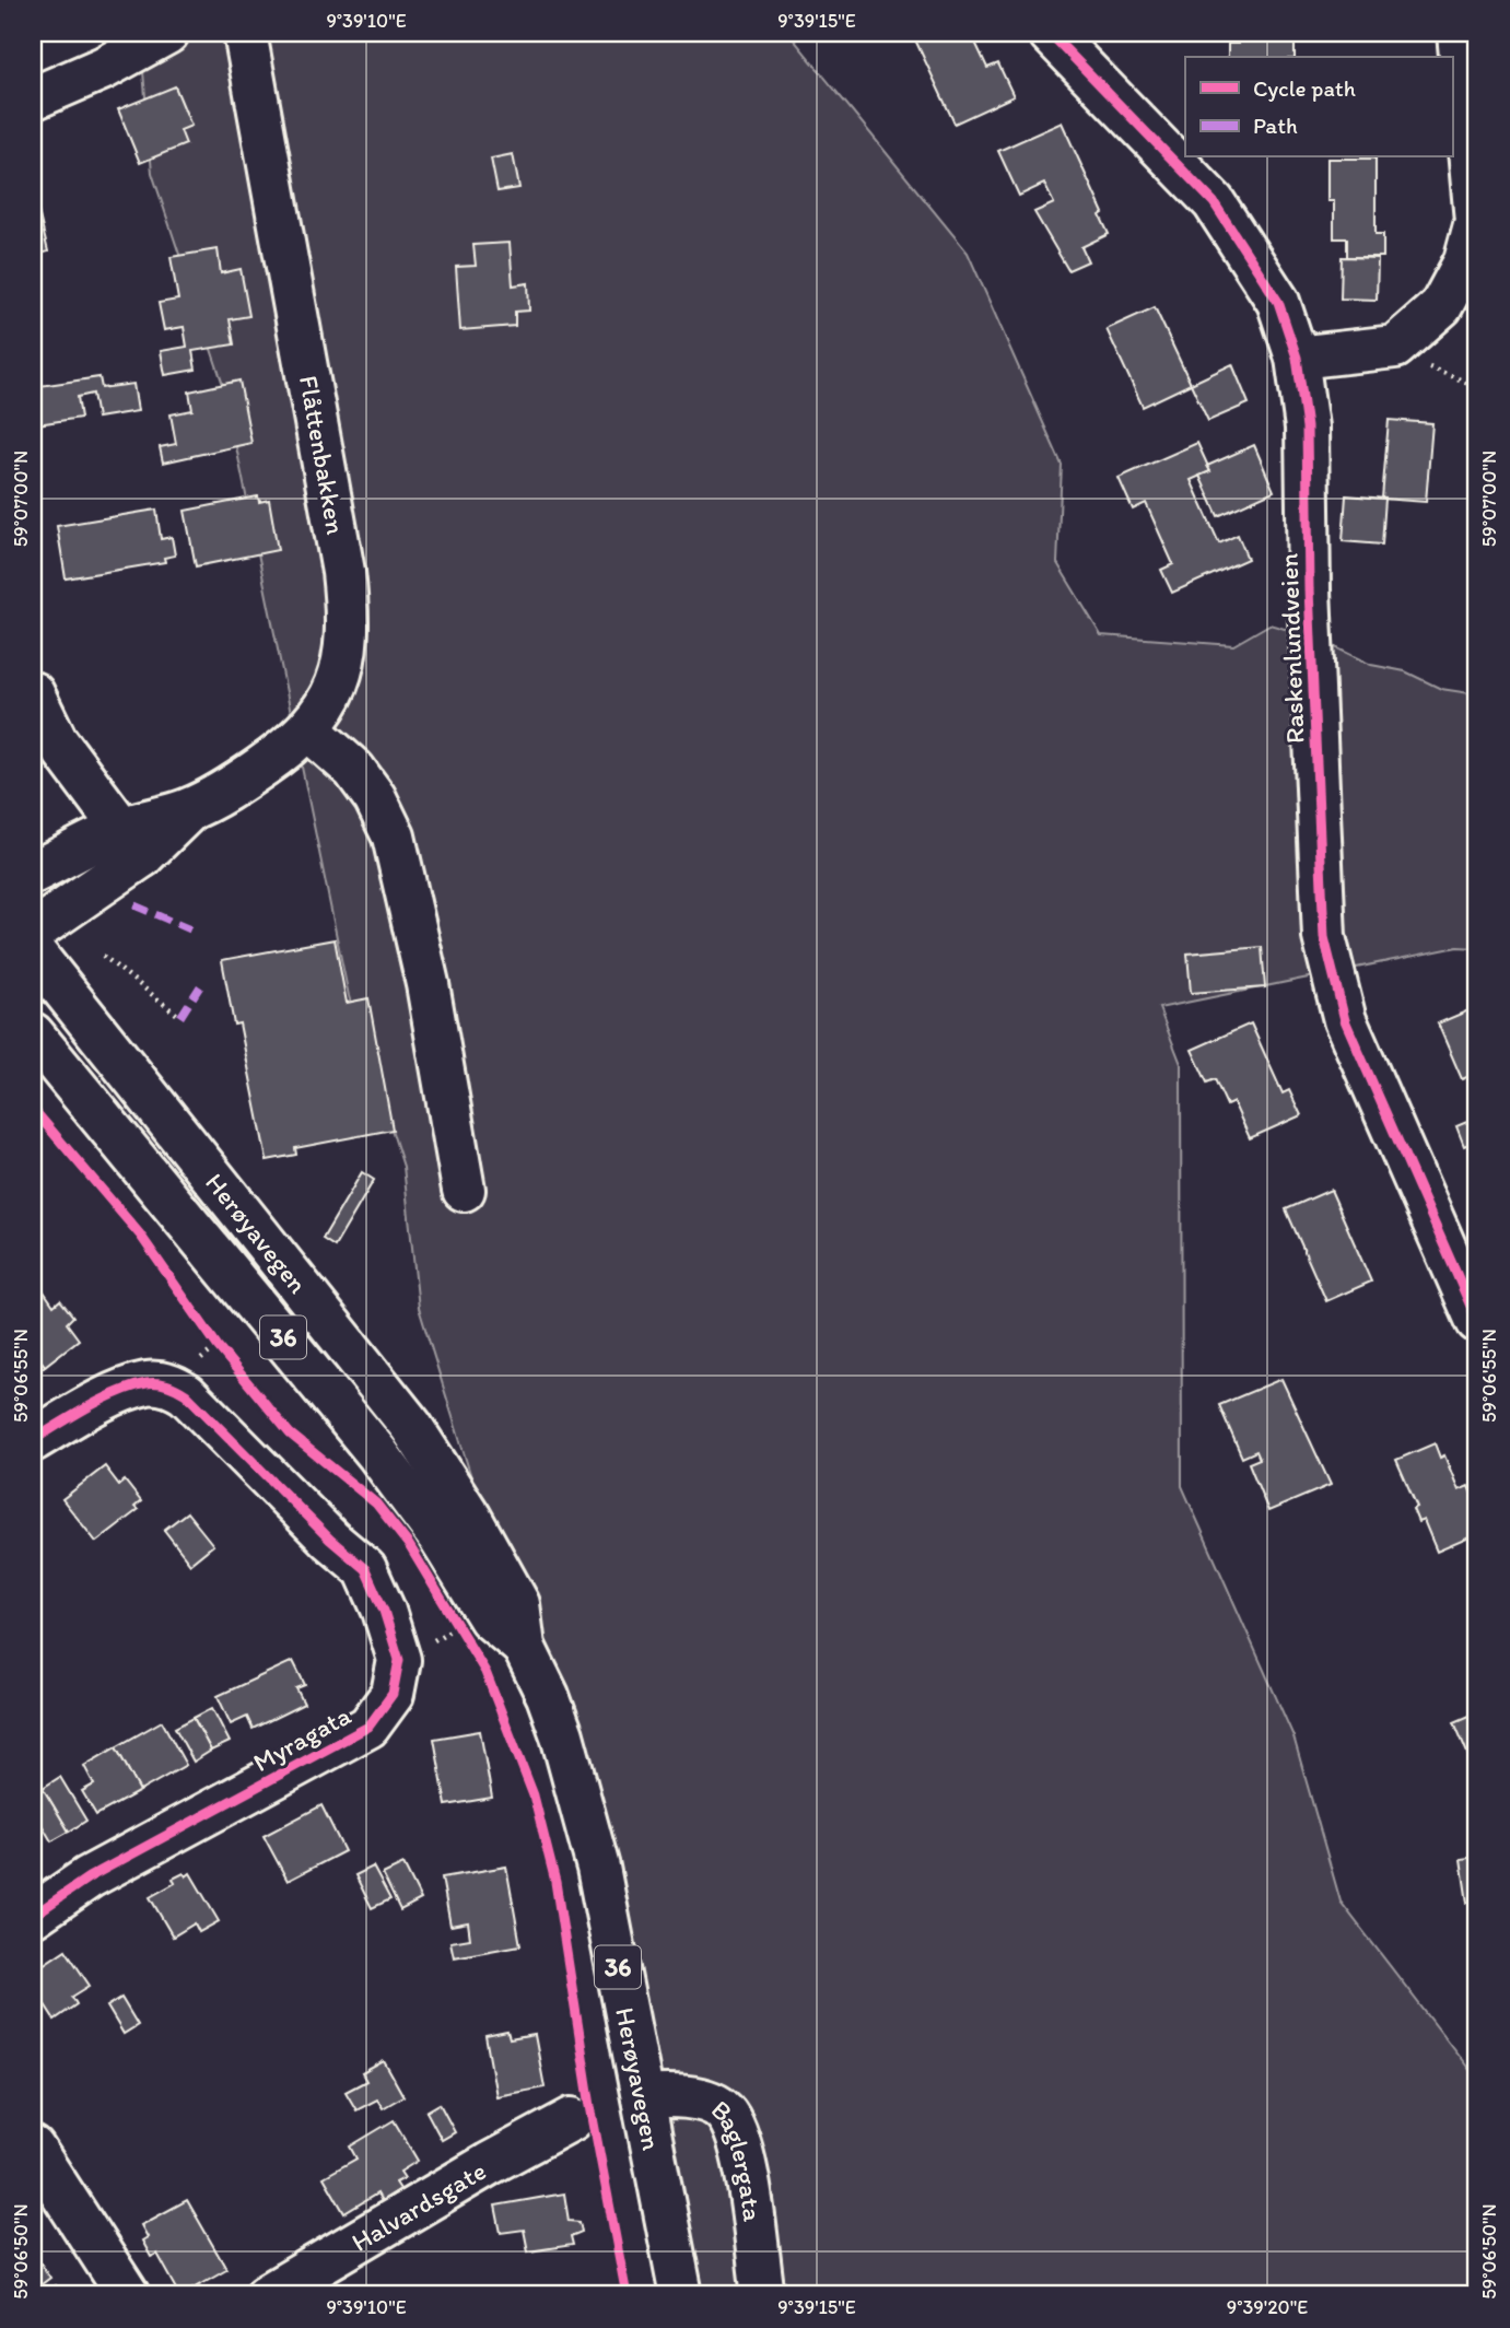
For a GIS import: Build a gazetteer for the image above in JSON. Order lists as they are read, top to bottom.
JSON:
{
  "streets": {
    "main road": [
      "Flåttenbakken",
      "Raskenlundveien",
      "Herøyavegen",
      "36",
      "Myragata",
      "Baglergata",
      "Halvardsgate"
    ]
  },
  "crossings": [
    ["Herøyavegen", "Baglergata"]
  ],
  "legend": ["Cycle path", "Path"],
  "coordinates": [
    "9°39'10\"E",
    "9°39'15\"E",
    "59°07'00\"N",
    "59°06'55\"N",
    "59°06'50\"N",
    "9°39'20\"E"
  ]
}
